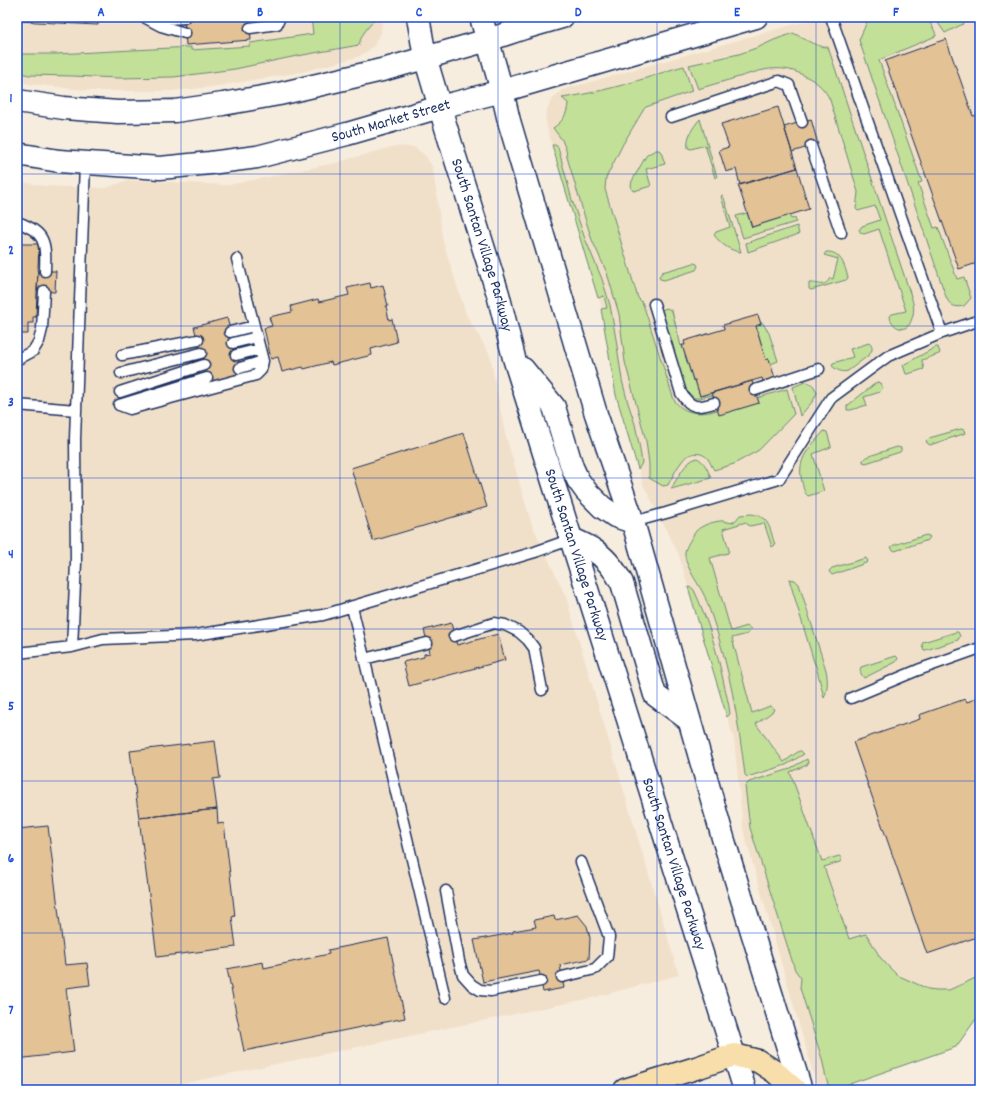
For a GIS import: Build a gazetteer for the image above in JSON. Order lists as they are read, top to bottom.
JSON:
{
  "streets": {
    "main road": ["South Market Street", "South Santan Village Parkway"]
  },
  "crossings": [
    ["South Market Street", "South Santan Village Parkway"]
  ],
  "grid": {
    "columns": [
      "A",
      "B",
      "C",
      "D",
      "E",
      "F"
    ],
    "rows": [
      "1",
      "2",
      "3",
      "4",
      "5",
      "6",
      "7"
    ]
  }
}
